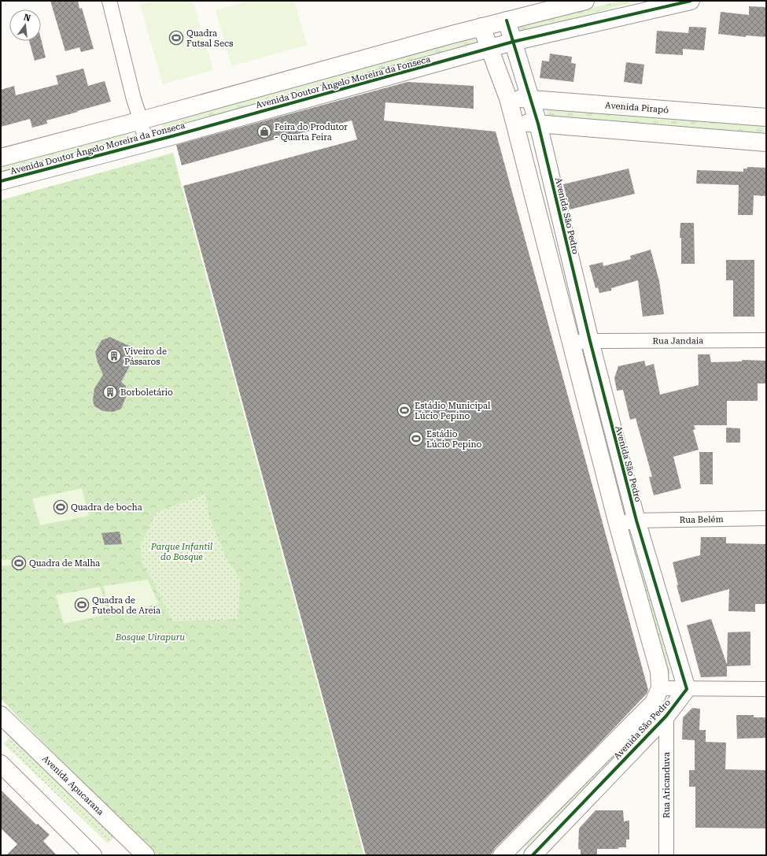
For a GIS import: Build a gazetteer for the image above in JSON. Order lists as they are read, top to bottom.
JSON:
{
  "streets": {
    "street": [
      "Avenida Doutor Ângelo Moreira da Fonseca",
      "Avenida Pirapó",
      "Avenida São Pedro",
      "Rua Jandaia",
      "Rua Belém",
      "Avenida Apucarana",
      "Rua Aricanduva"
    ]
  },
  "crossings": [
    ["Avenida Doutor Ângelo Moreira da Fonseca", "Avenida São Pedro"],
    ["Avenida Pirapó", "Avenida São Pedro"],
    ["Avenida São Pedro", "Rua Jandaia"],
    ["Avenida São Pedro", "Rua Belém"],
    ["Avenida São Pedro", "Rua Aricanduva"]
  ],
  "parks": ["Parque Infantil do Bosque", "Bosque Uirapuru"],
  "places": {
    "sports": [
      "Quadra Futsal Secs",
      "Estádio Municipal Lúcio Pepino",
      "Estádio Lúcio Pepino",
      "Quadra de bocha",
      "Quadra de Malha",
      "Quadra de Futebol de Areia"
    ],
    "shop": ["Feira do Produtor - Quarta Feira"],
    "building": ["Viveiro de Pássaros", "Borboletário"]
  },
  "north": "top"
}
